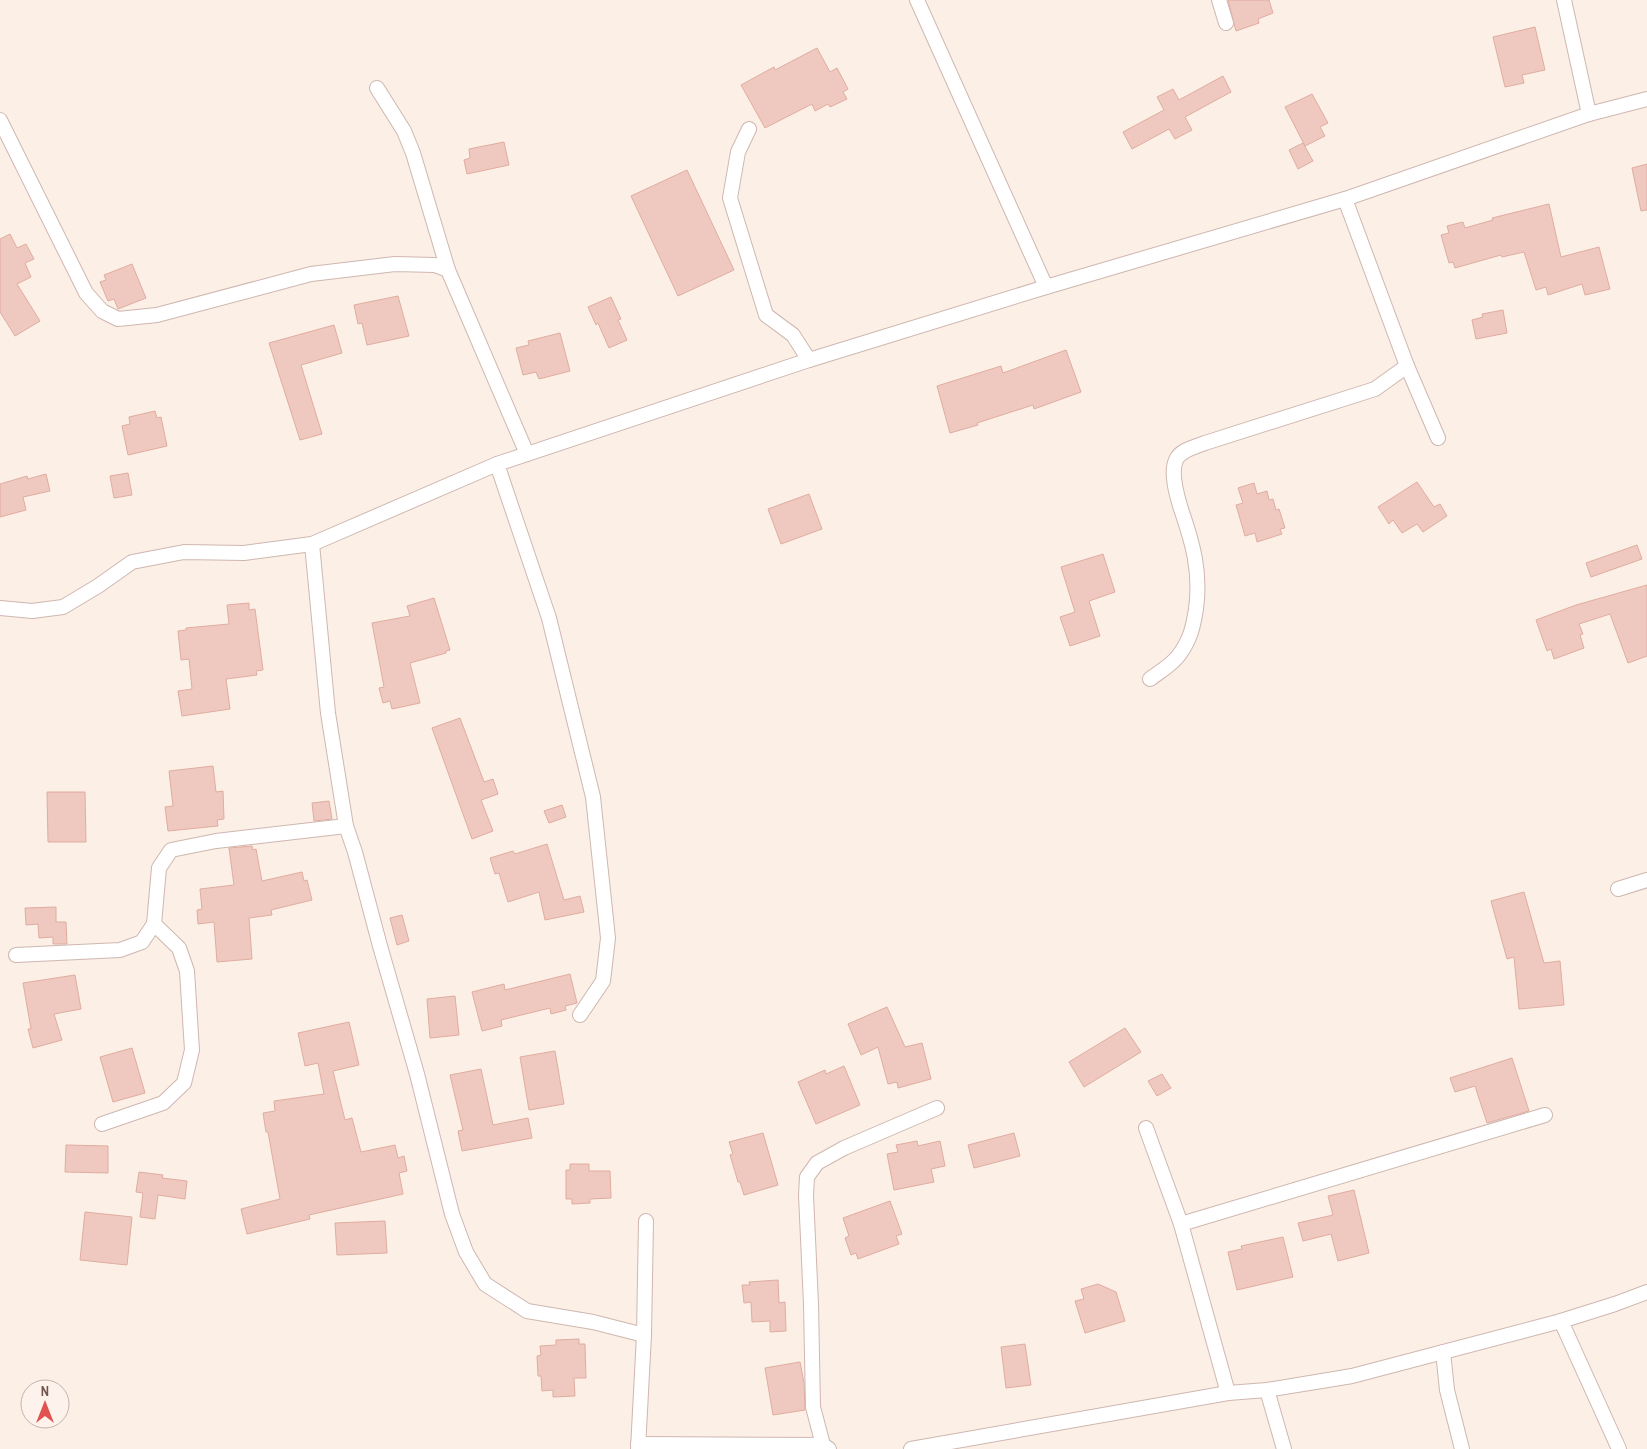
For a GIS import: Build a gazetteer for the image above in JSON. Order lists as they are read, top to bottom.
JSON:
{
  "north": "top"
}
